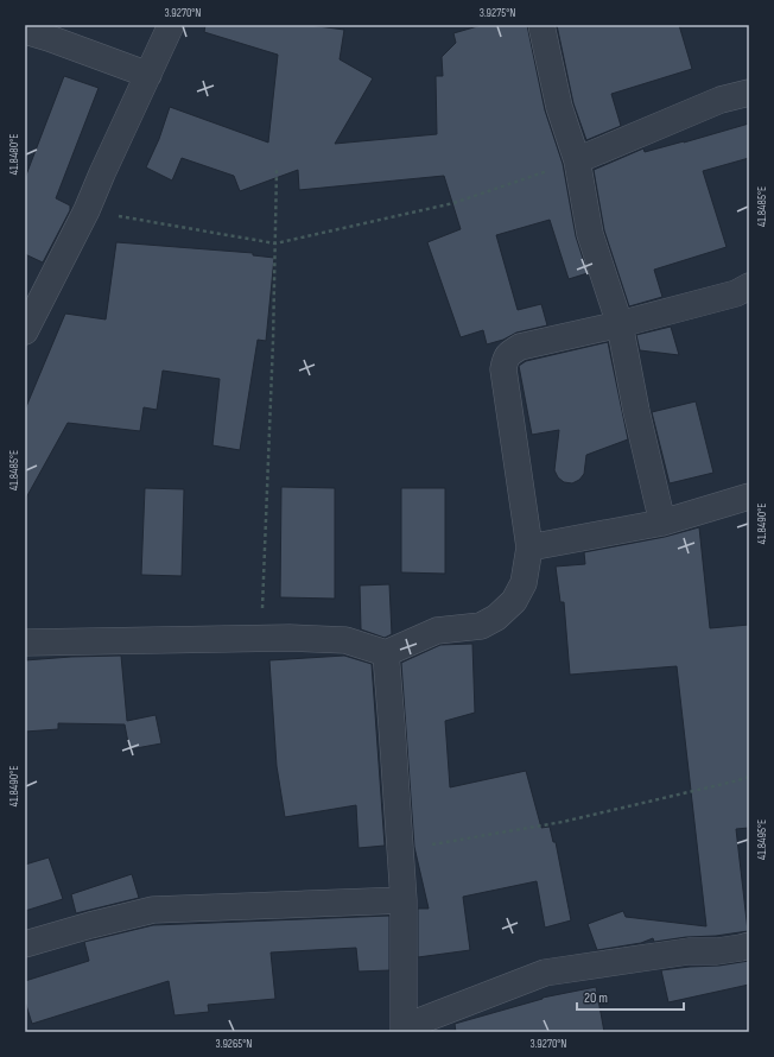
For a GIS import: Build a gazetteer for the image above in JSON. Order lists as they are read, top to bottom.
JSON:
{
  "scale_bar": "20 m",
  "coordinates": [
    "3.9270°N",
    "3.9275°N",
    "41.8480°E",
    "41.8485°E",
    "41.8490°E",
    "41.8495°E",
    "3.9265°N"
  ]
}
